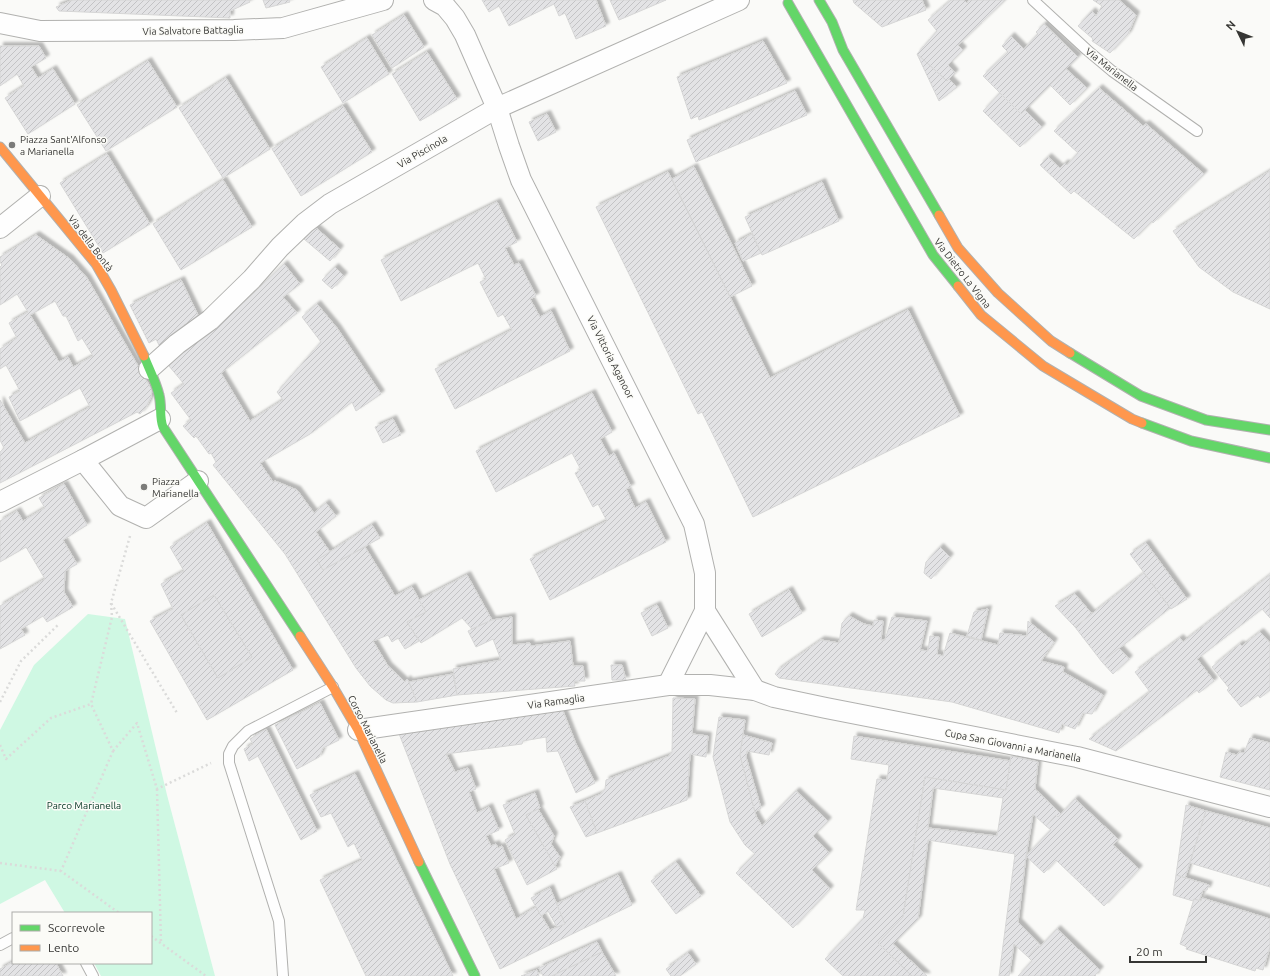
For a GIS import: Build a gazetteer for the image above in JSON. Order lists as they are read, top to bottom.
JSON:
{
  "streets": {
    "street": [
      "Via Salvatore Battaglia",
      "Via Piscinola",
      "Via della Bontà",
      "Via Dietro La Vigna",
      "Via Vittoria Aganoor",
      "Via Ramaglia",
      "Corso Marianella",
      "Cupa San Giovanni a Marianella"
    ],
    "lane": ["Via Marianella"]
  },
  "crossings": [
    ["Via Piscinola", "Via della Bontà"],
    ["Via Piscinola", "Via Vittoria Aganoor"],
    ["Via Vittoria Aganoor", "Via Ramaglia"],
    ["Via Ramaglia", "Corso Marianella"],
    ["Via Ramaglia", "Cupa San Giovanni a Marianella"]
  ],
  "parks": ["Parco Marianella"],
  "places": ["Piazza Sant'Alfonso a Marianella", "Piazza Marianella"],
  "legend": ["Scorrevole", "Lento"],
  "scale_bar": "20 m",
  "north": "top left"
}
